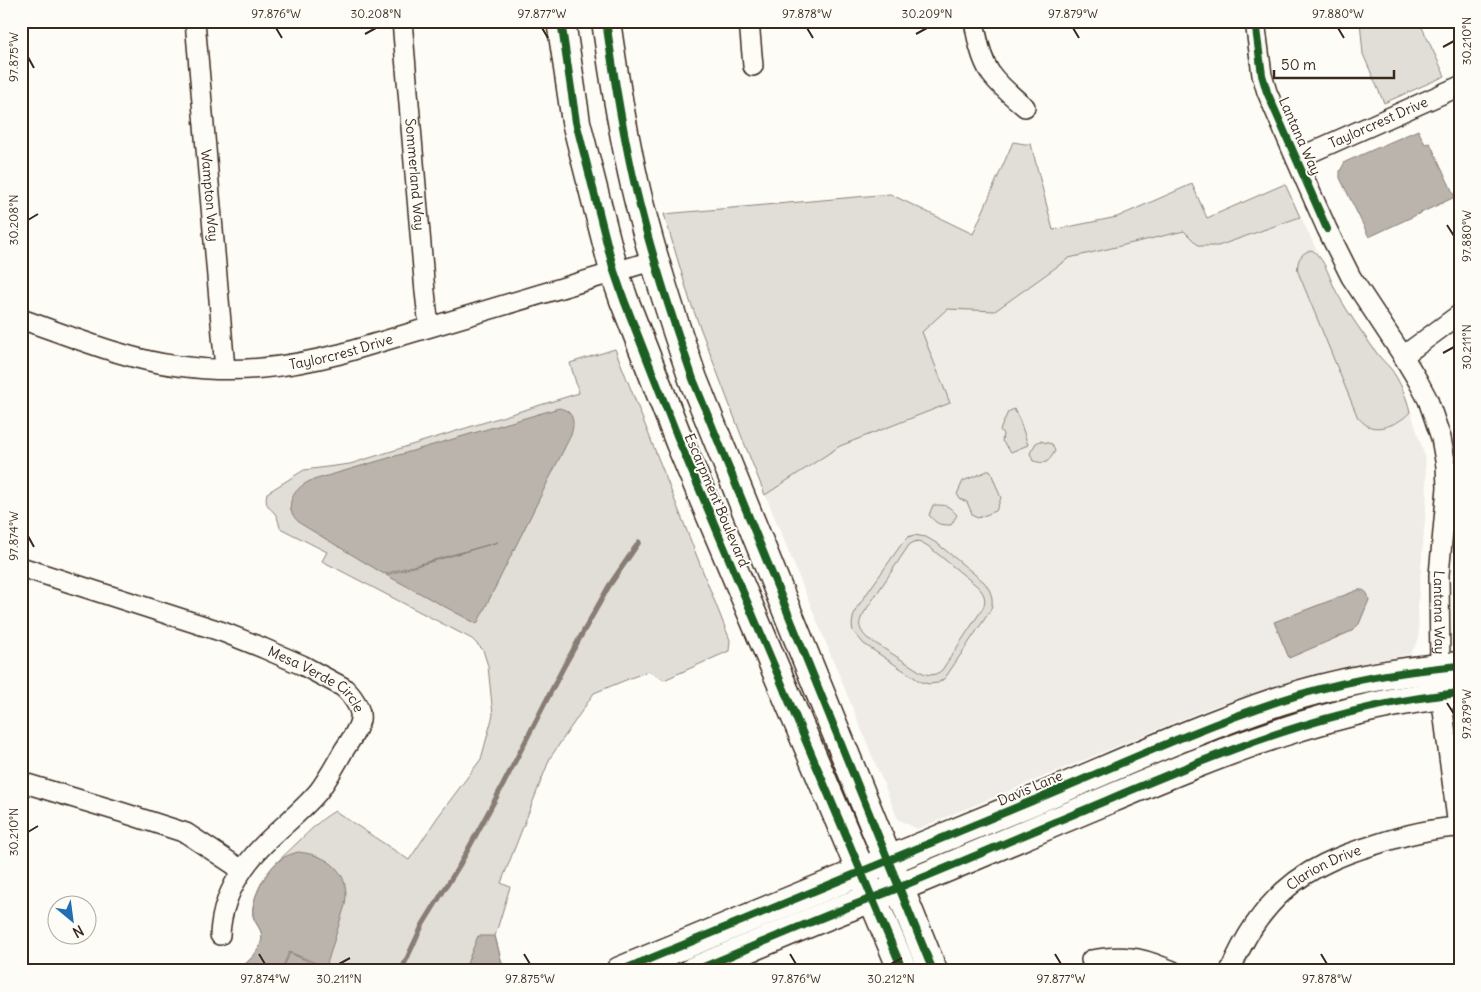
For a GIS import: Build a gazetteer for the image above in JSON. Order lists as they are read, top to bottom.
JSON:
{
  "streets": {
    "main road": ["Escarpment Boulevard", "Davis Lane"],
    "street": [
      "Taylorcrest Drive",
      "Lantana Way",
      "Sommerland Way",
      "Wampton Way",
      "Mesa Verde Circle",
      "Clarion Drive"
    ]
  },
  "crossings": [
    ["Taylorcrest Drive", "Lantana Way"],
    ["Taylorcrest Drive", "Sommerland Way"],
    ["Taylorcrest Drive", "Wampton Way"],
    ["Taylorcrest Drive", "Escarpment Boulevard"],
    ["Lantana Way", "Davis Lane"],
    ["Lantana Way", "Clarion Drive"],
    ["Escarpment Boulevard", "Davis Lane"]
  ],
  "scale_bar": "50 m",
  "north": "bottom right",
  "coordinates": [
    "97.876°W",
    "30.208°N",
    "97.877°W",
    "97.878°W",
    "30.209°N",
    "97.879°W",
    "97.880°W",
    "30.210°N",
    "97.875°W",
    "30.211°N",
    "97.874°W",
    "30.212°N"
  ]
}
